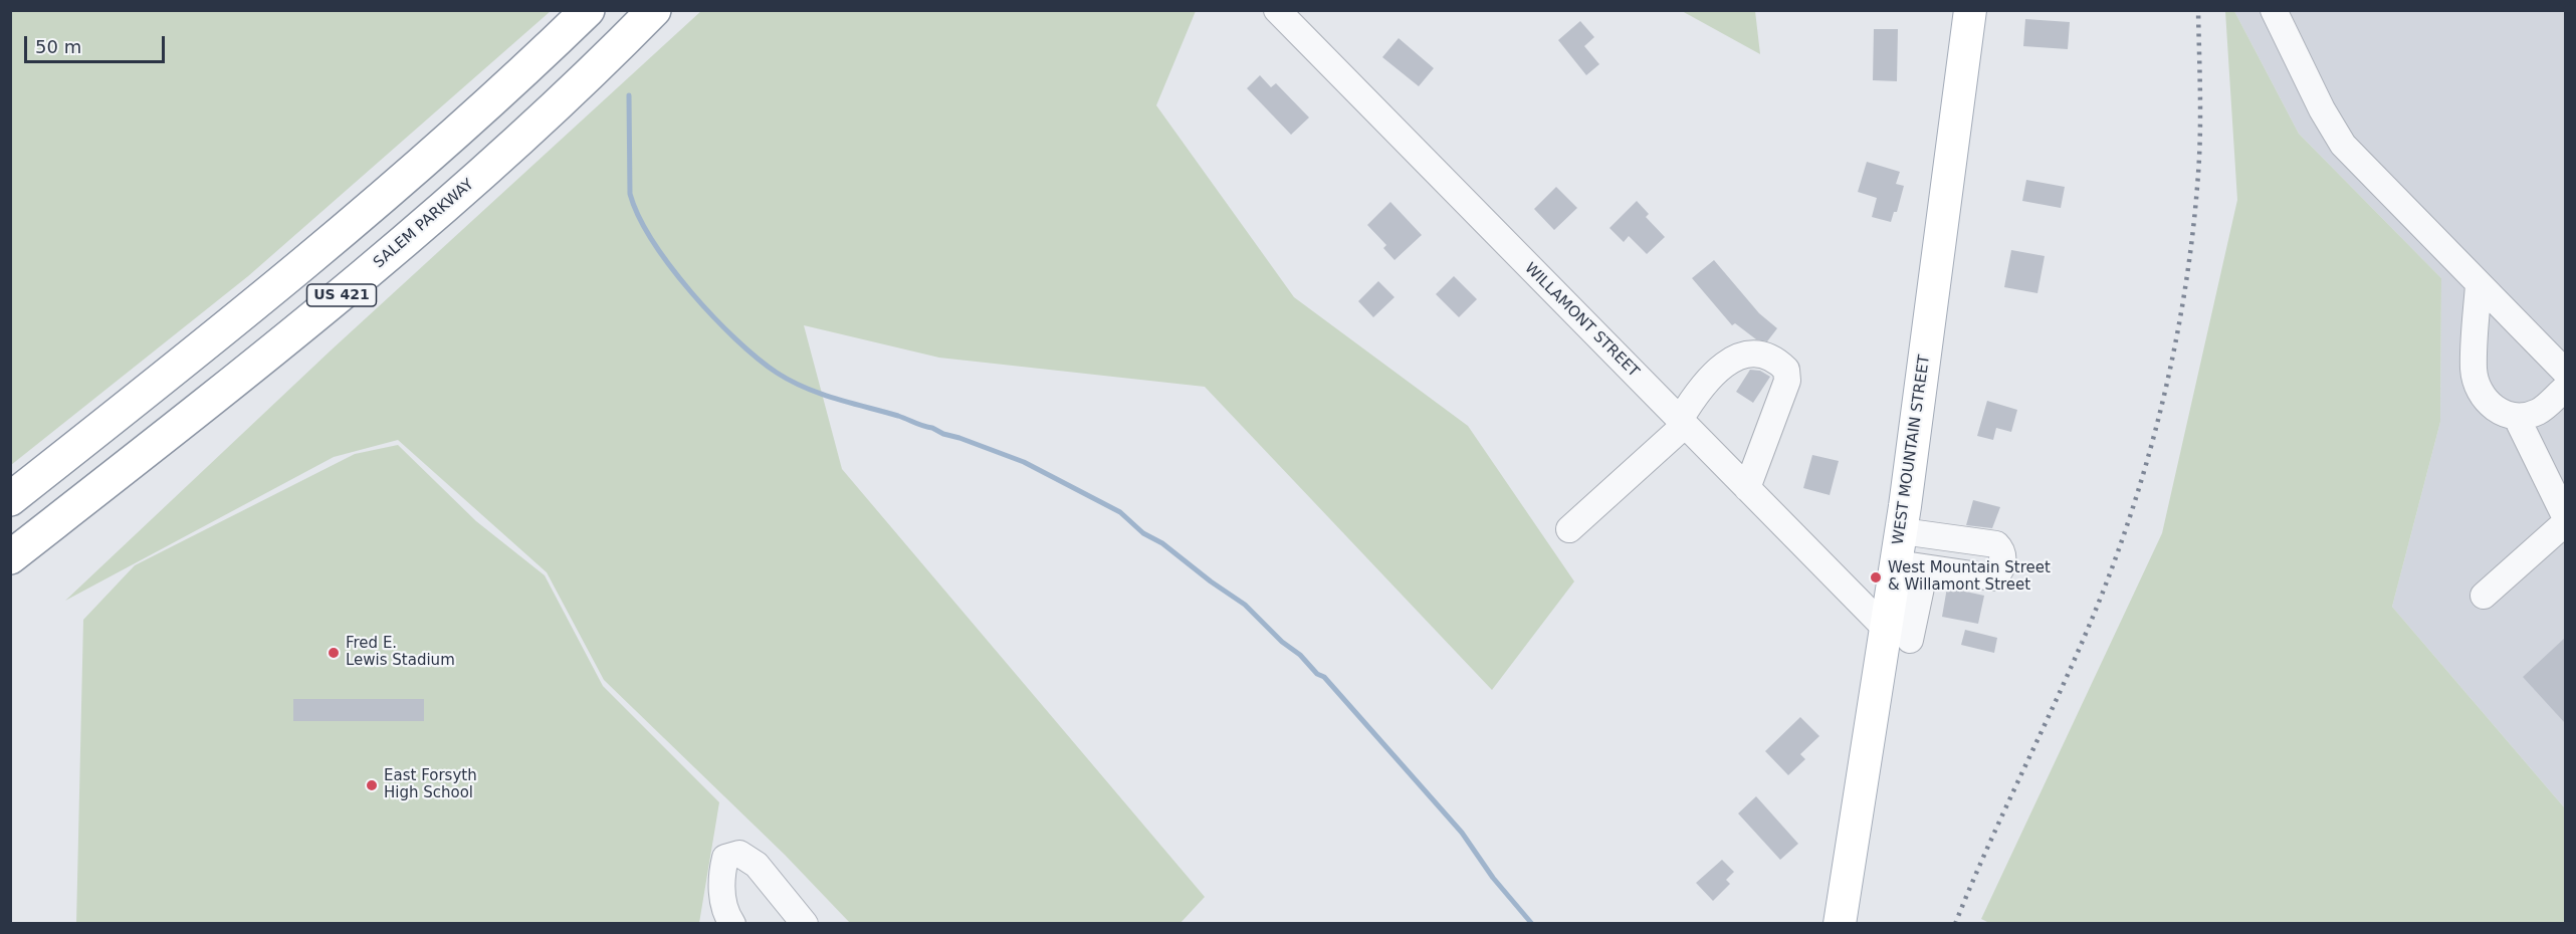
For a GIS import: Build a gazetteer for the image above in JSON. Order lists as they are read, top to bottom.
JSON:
{
  "streets": {
    "highway": ["SALEM PARKWAY", "US 421"],
    "main road": ["WEST MOUNTAIN STREET"],
    "street": ["WILLAMONT STREET"]
  },
  "crossings": [
    ["WILLAMONT STREET", "WEST MOUNTAIN STREET"]
  ],
  "places": ["West Mountain Street & Willamont Street", "Fred E. Lewis Stadium", "East Forsyth High School"],
  "scale_bar": "50 m"
}
